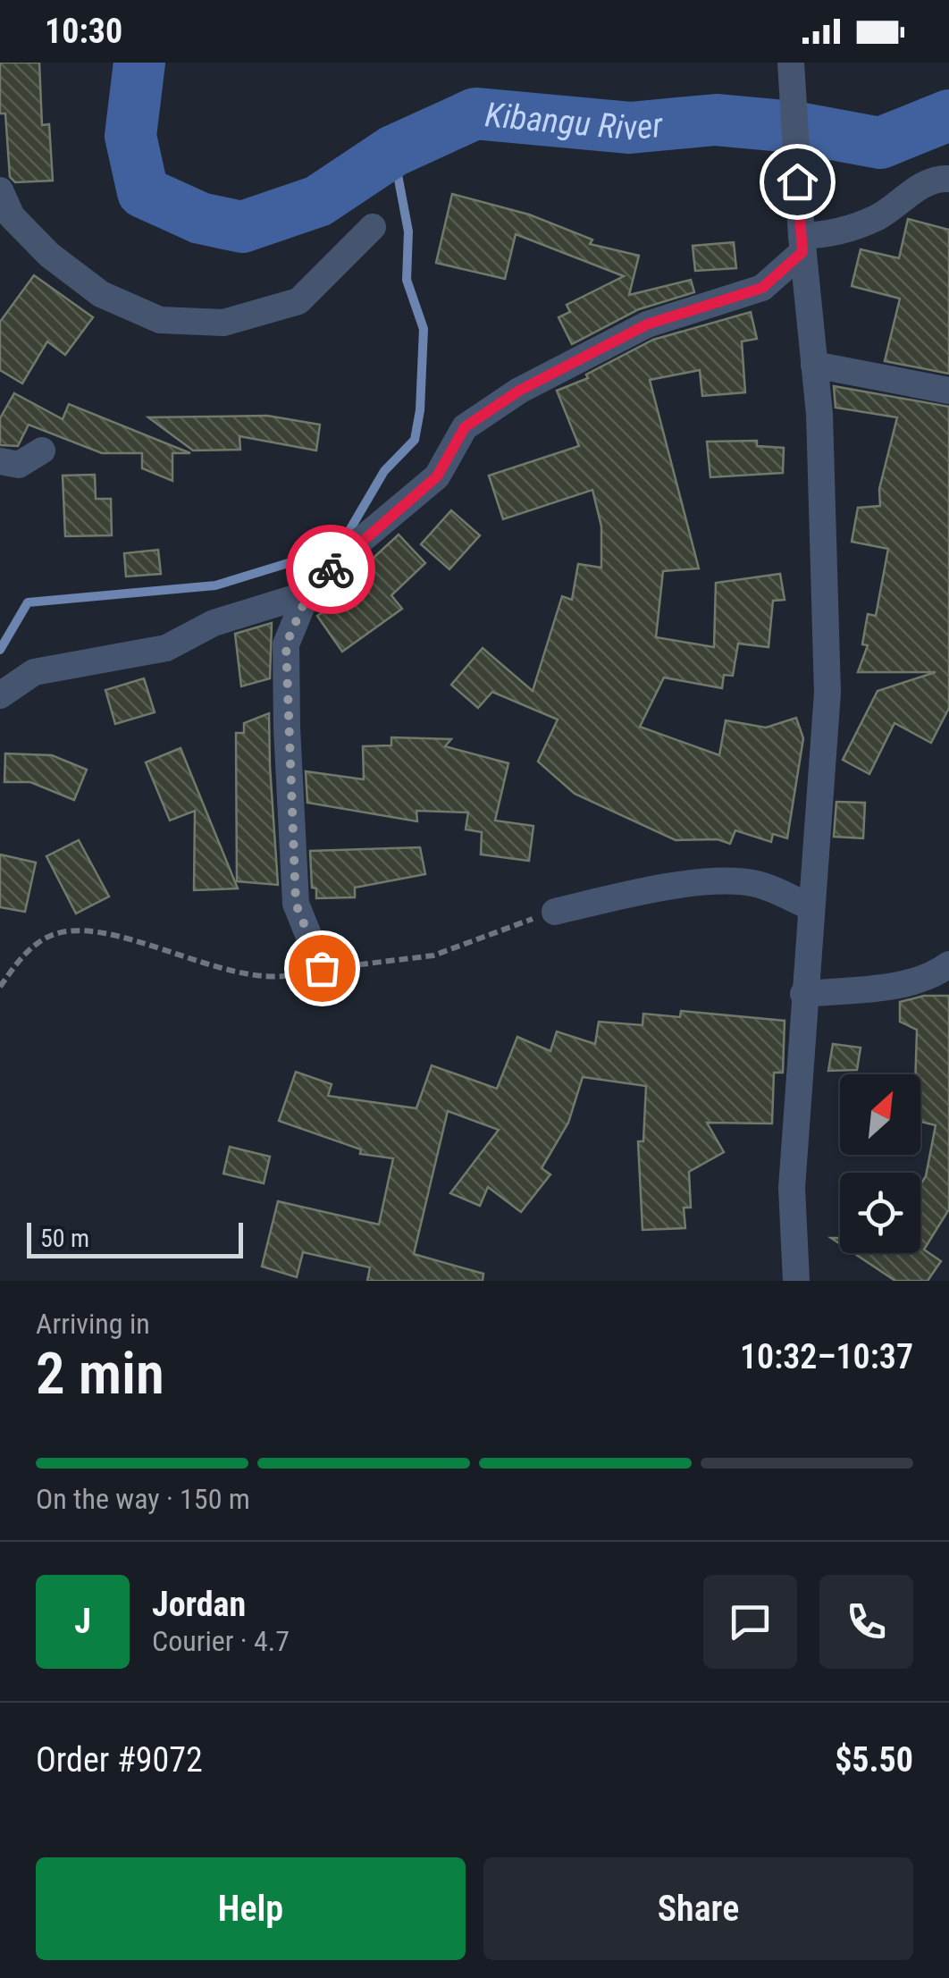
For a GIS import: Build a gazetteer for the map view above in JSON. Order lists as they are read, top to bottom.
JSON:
{
  "water": ["Kibangu River"],
  "scale_bar": "50 m",
  "north": "top right",
  "page": {
    "status": "10:30",
    "scale": "50 m",
    "heading": ["2 min", "Arriving in", "10:32–10:37"],
    "panel": [
      "Jordan",
      "Courier · 4.7",
      "Order #9072",
      "$5.50"
    ],
    "bar": "On the way · 150 m",
    "round": "J",
    "buttons": ["Help", "Share"]
  }
}
